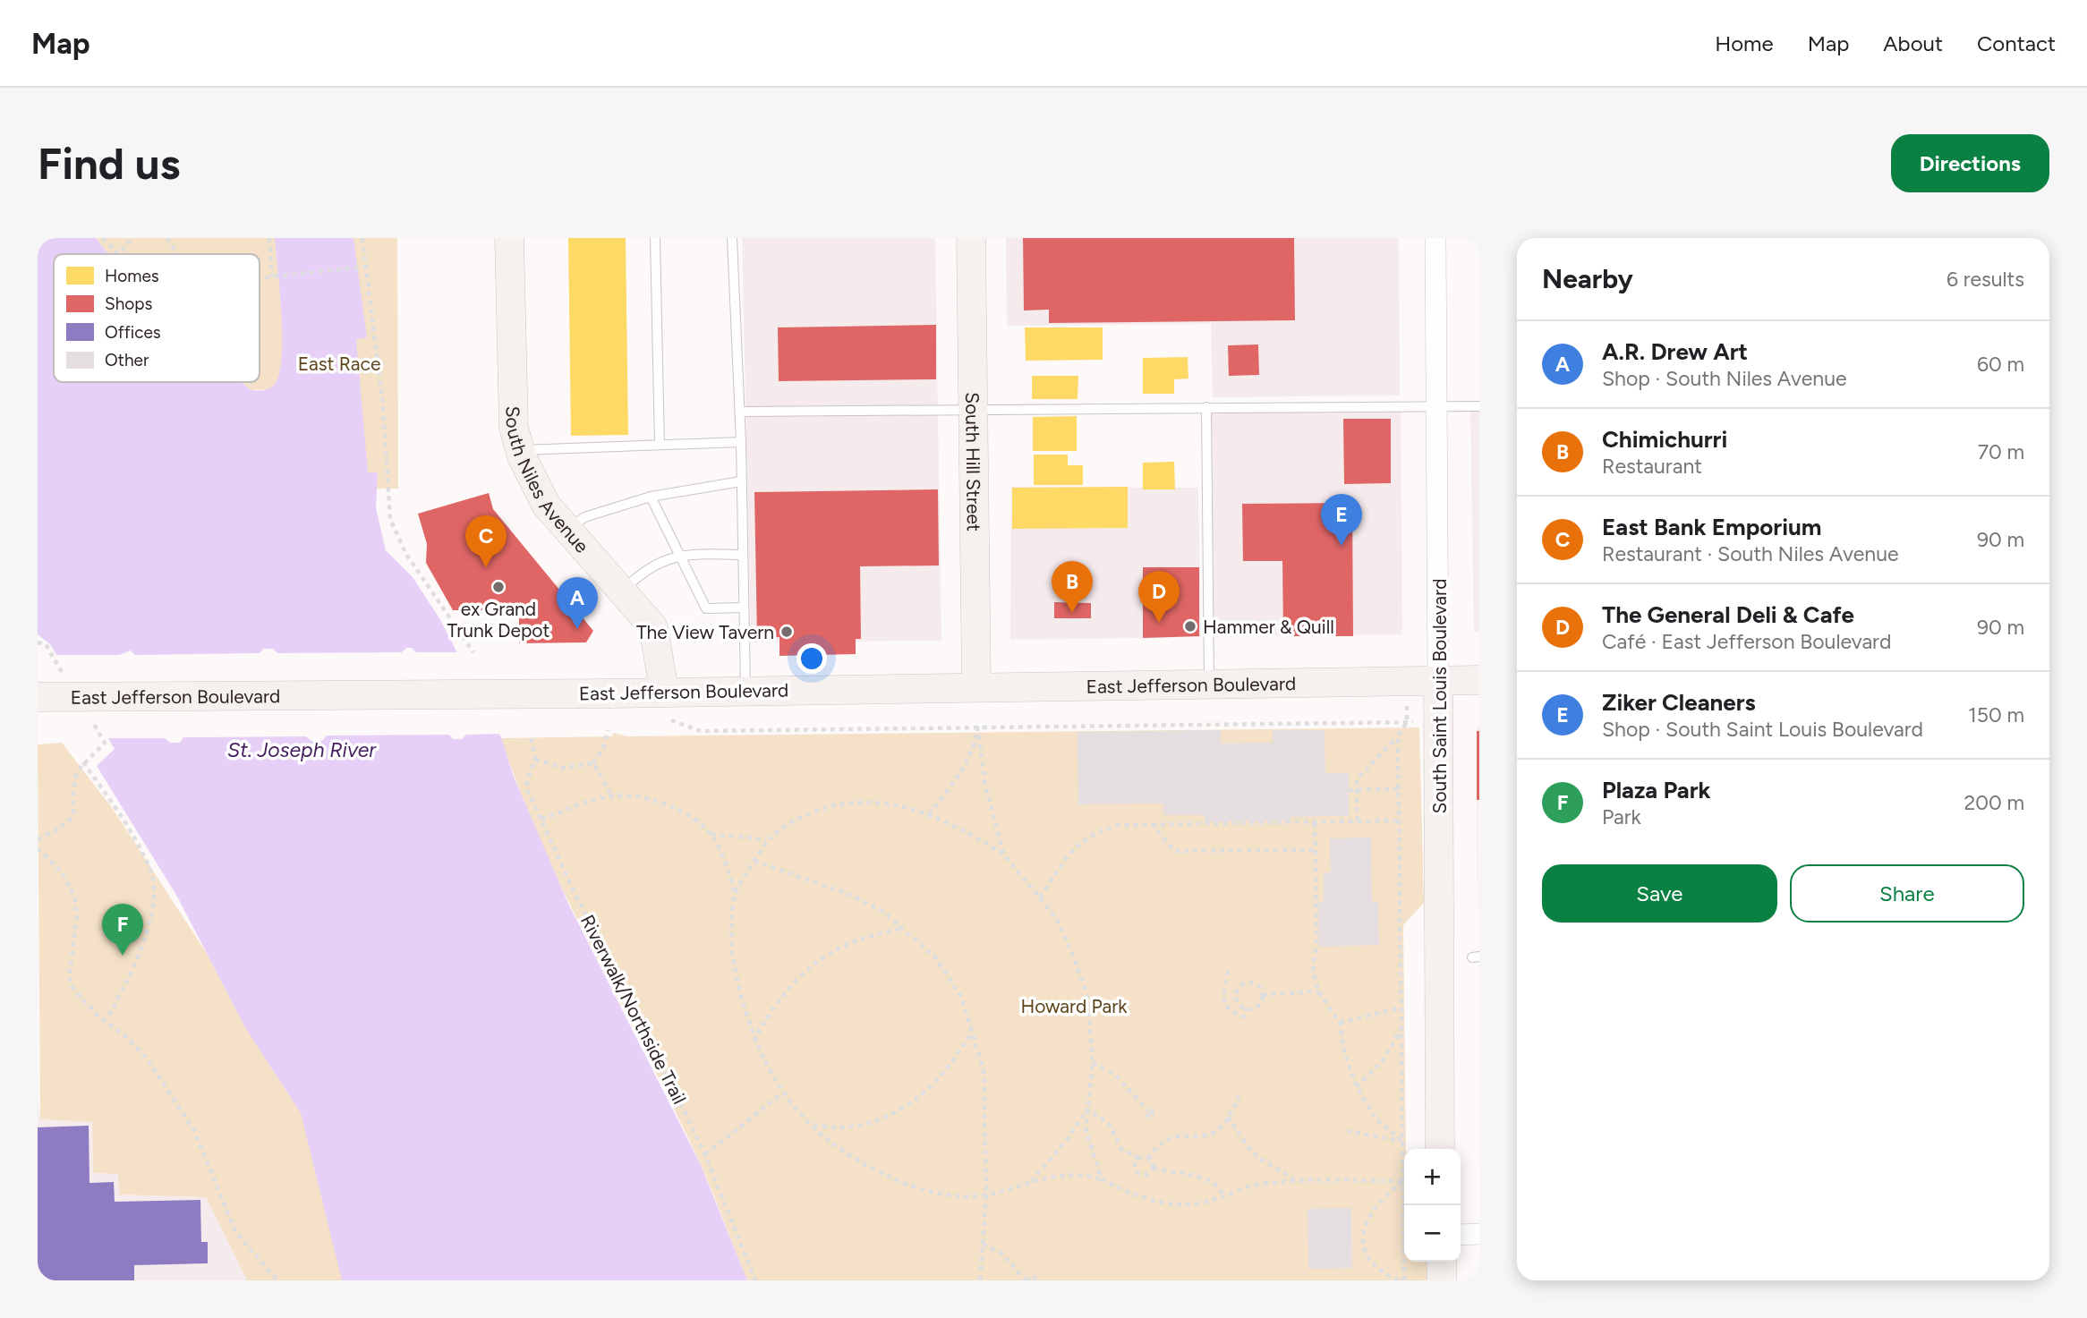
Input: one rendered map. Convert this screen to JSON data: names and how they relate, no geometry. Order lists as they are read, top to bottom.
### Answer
{
  "streets": {
    "street": [
      "South Hill Street",
      "South Niles Avenue",
      "East Jefferson Boulevard",
      "South Saint Louis Boulevard"
    ],
    "path": ["Riverwalk/Northside Trail"]
  },
  "crossings": [
    ["South Hill Street", "East Jefferson Boulevard"],
    ["South Niles Avenue", "East Jefferson Boulevard"],
    ["East Jefferson Boulevard", "South Saint Louis Boulevard"]
  ],
  "water": ["St. Joseph River"],
  "parks": ["East Race", "Howard Park"],
  "places": ["ex Grand Trunk Depot", "Hammer & Quill", "The View Tavern"],
  "legend": [
    "Homes",
    "Shops",
    "Offices",
    "Other"
  ],
  "page": {
    "header": "Map",
    "nav": [
      "Home",
      "Map",
      "About",
      "Contact"
    ],
    "buttons": [
      "Directions",
      ["Save", "Share"]
    ],
    "title": "Find us",
    "heading": ["Nearby", "6 results"],
    "list": [
      {
        "mark": "A",
        "name": "A.R. Drew Art",
        "note": "Shop · South Niles Avenue",
        "value": "60 m"
      },
      {
        "mark": "B",
        "name": "Chimichurri",
        "note": "Restaurant",
        "value": "70 m"
      },
      {
        "mark": "C",
        "name": "East Bank Emporium",
        "note": "Restaurant · South Niles Avenue",
        "value": "90 m"
      },
      {
        "mark": "D",
        "name": "The General Deli & Cafe",
        "note": "Café · East Jefferson Boulevard",
        "value": "90 m"
      },
      {
        "mark": "E",
        "name": "Ziker Cleaners",
        "note": "Shop · South Saint Louis Boulevard",
        "value": "150 m"
      },
      {
        "mark": "F",
        "name": "Plaza Park",
        "note": "Park",
        "value": "200 m"
      }
    ],
    "pins": [
      "E",
      "C",
      "B",
      "D",
      "A",
      "F"
    ],
    "map_buttons": ["+", "−"]
  }
}
